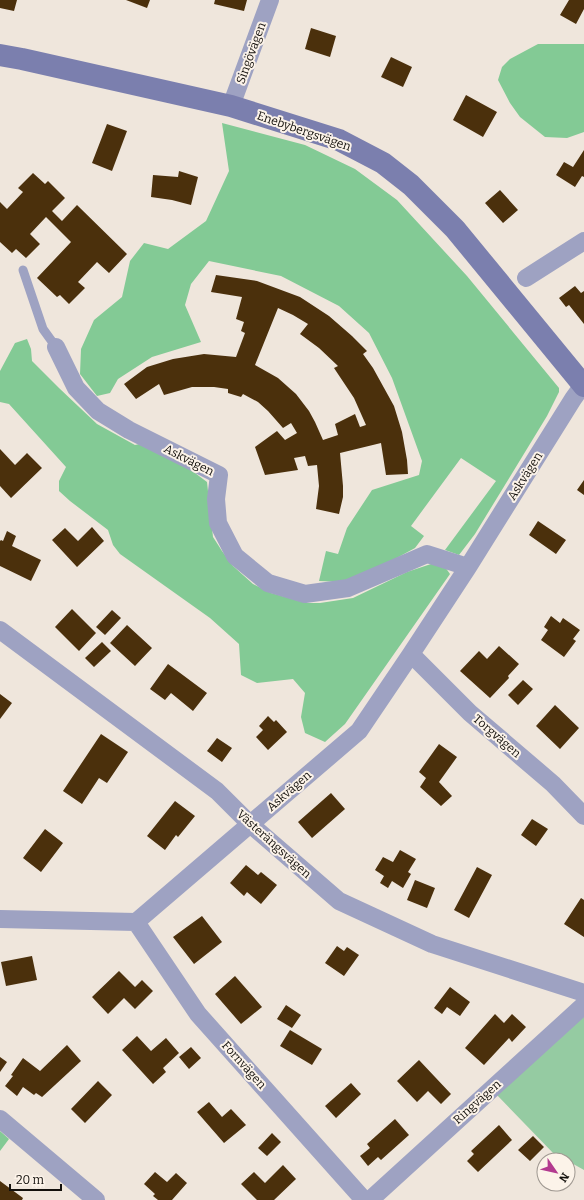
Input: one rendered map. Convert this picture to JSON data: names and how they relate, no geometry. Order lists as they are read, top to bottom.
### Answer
{
  "streets": {
    "main road": ["Enebybergsvägen"],
    "street": [
      "Singövägen",
      "Askvägen",
      "Torgvägen",
      "Västerängsvägen",
      "Fornvägen",
      "Ringvägen"
    ]
  },
  "crossings": [
    ["Singövägen", "Enebybergsvägen"],
    ["Enebybergsvägen", "Askvägen"],
    ["Askvägen", "Torgvägen"],
    ["Askvägen", "Västerängsvägen"],
    ["Askvägen", "Fornvägen"]
  ],
  "scale_bar": "20 m",
  "north": "bottom right"
}
